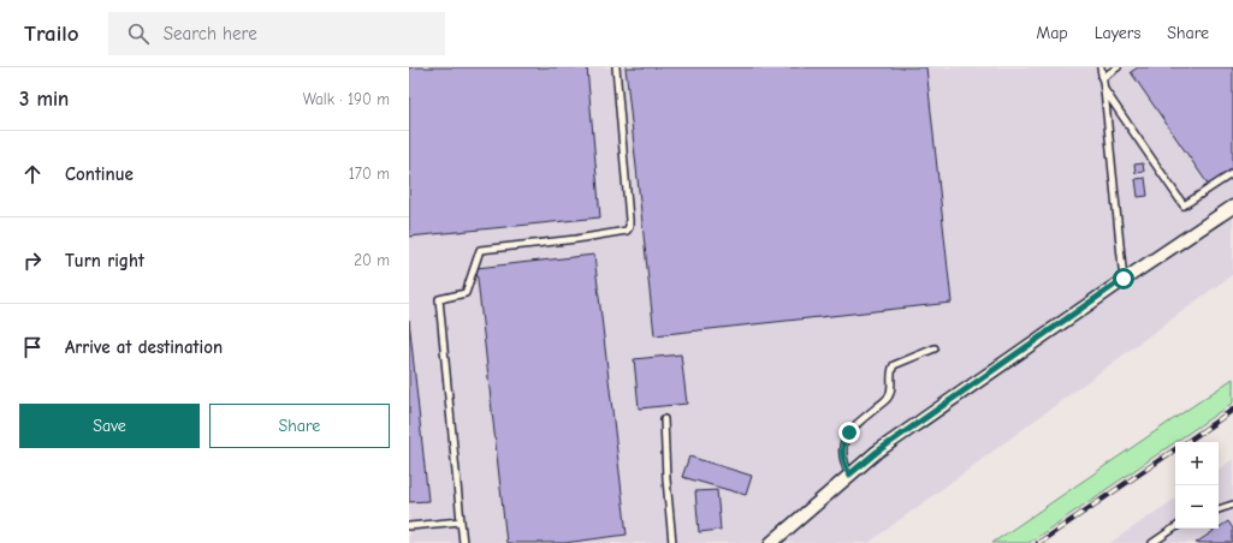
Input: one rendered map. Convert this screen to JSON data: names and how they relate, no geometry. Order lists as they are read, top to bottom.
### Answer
{
  "page": {
    "header": "Trailo",
    "search": "Search here",
    "nav": ["Map", "Layers", "Share"],
    "heading": ["3 min", "Walk · 190 m"],
    "list": [
      ["Continue", "170 m"],
      ["Turn right", "20 m"],
      "Arrive at destination"
    ],
    "buttons": ["Save", "Share"],
    "map_buttons": ["+", "−"]
  }
}
